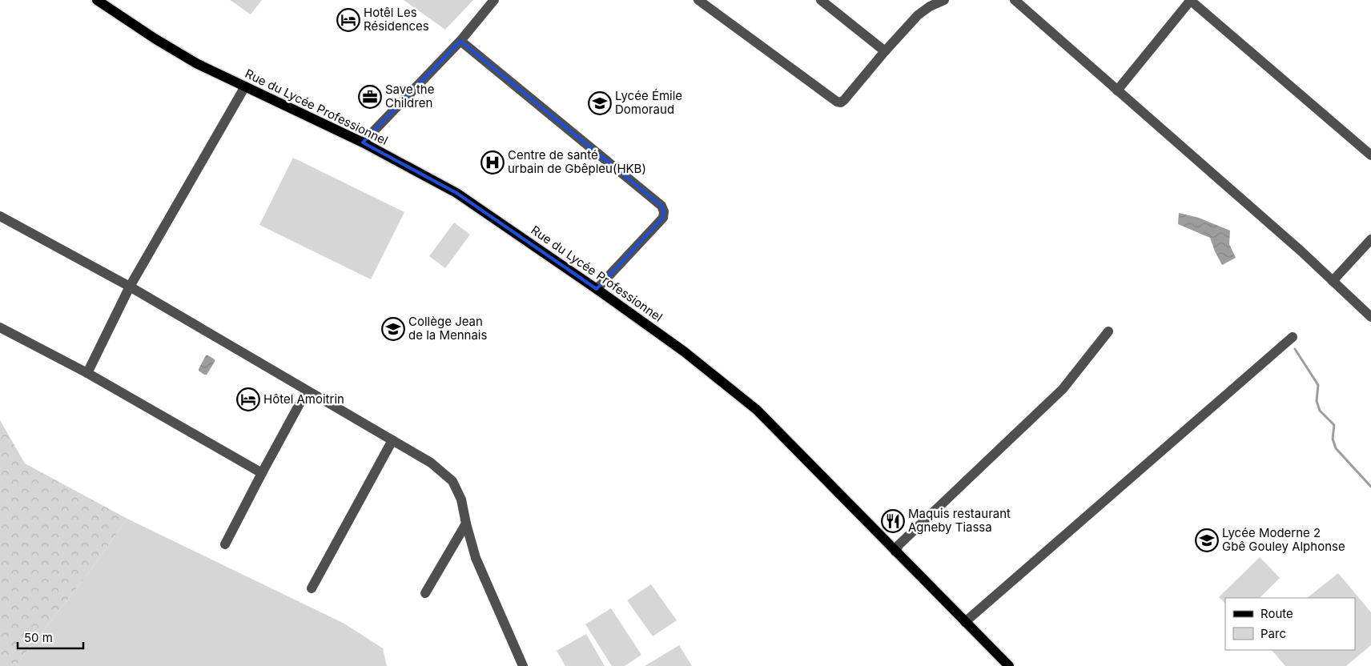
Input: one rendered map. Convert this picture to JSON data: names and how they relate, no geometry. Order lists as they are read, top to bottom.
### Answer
{
  "streets": {
    "main road": ["Rue du Lycée Professionnel"]
  },
  "places": {
    "hotel": ["Hotêl Les Résidences", "Hôtel Amoitrin"],
    "office": ["Save the Children"],
    "school or university": ["Lycée Émile Domoraud", "Collège Jean de la Mennais", "Lycée Moderne 2 Gbê Gouley Alphonse"],
    "hospital": ["Centre de santé urbain de Gbêpleu(HKB)"],
    "restaurant": ["Maquis restaurant Agneby Tiassa"]
  },
  "legend": ["Route", "Parc"],
  "scale_bar": "50 m"
}
